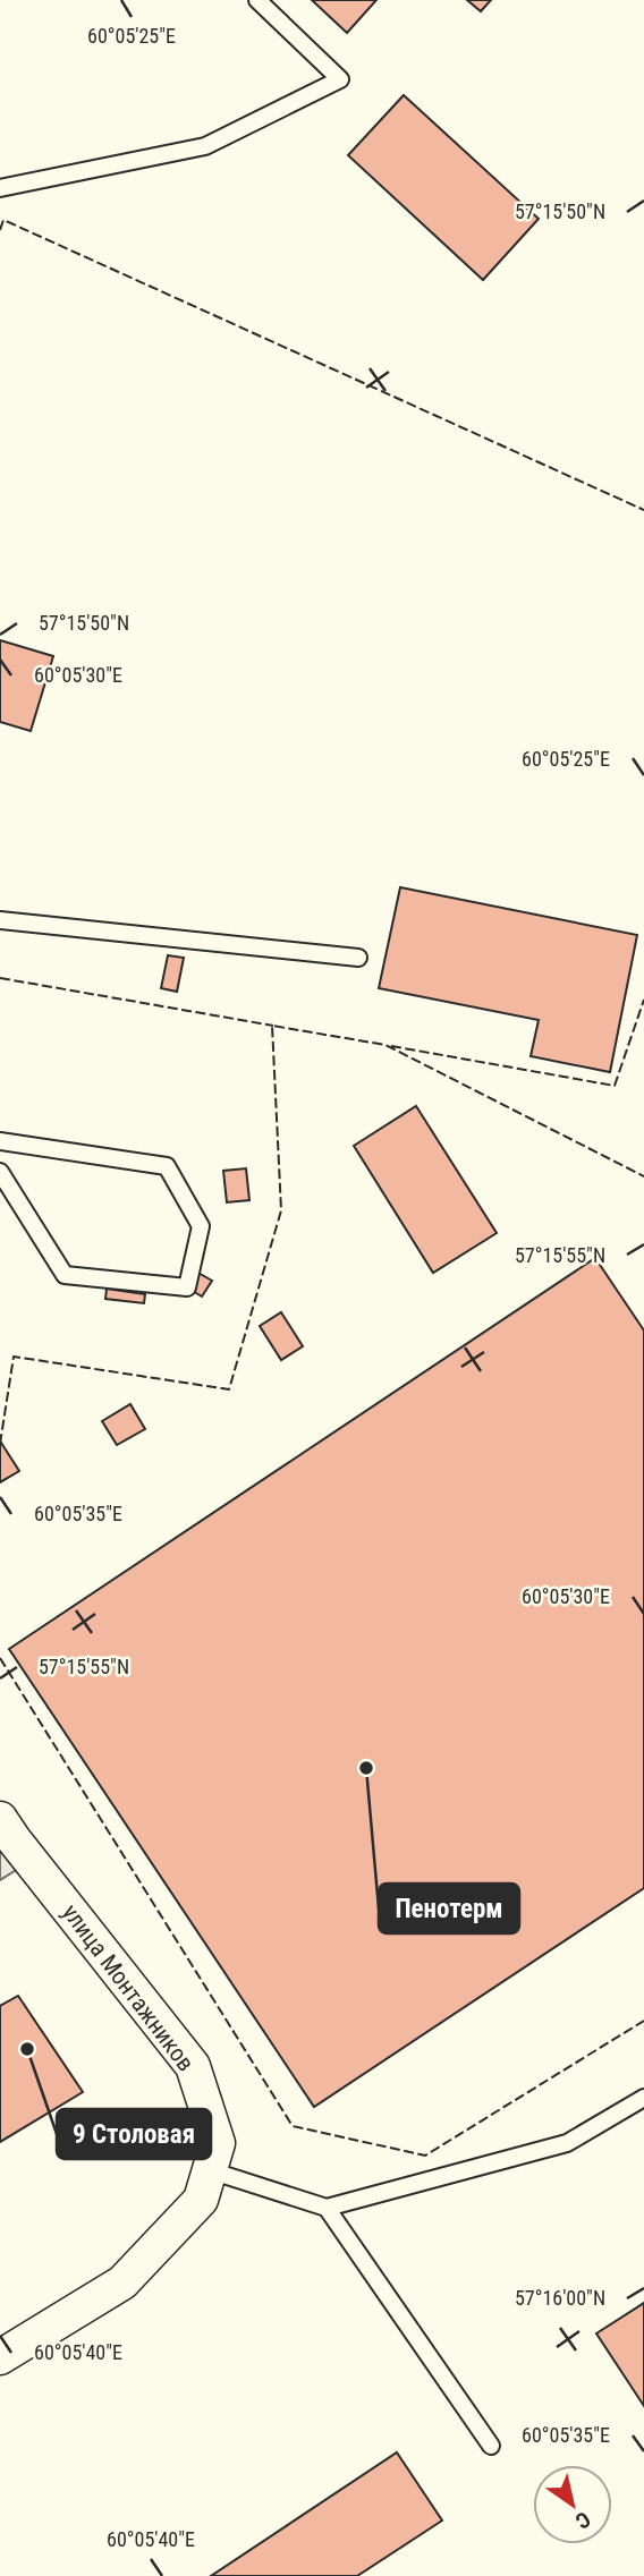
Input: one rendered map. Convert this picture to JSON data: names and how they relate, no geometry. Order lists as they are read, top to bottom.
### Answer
{
  "streets": {
    "street": ["улица Монтажников"]
  },
  "places": ["Пенотерм", "9 Столовая"],
  "north": "bottom right",
  "coordinates": [
    "60°05'25\"E",
    "57°15'50\"N",
    "60°05'30\"E",
    "57°15'55\"N",
    "60°05'35\"E",
    "57°16'00\"N",
    "60°05'40\"E"
  ]
}
